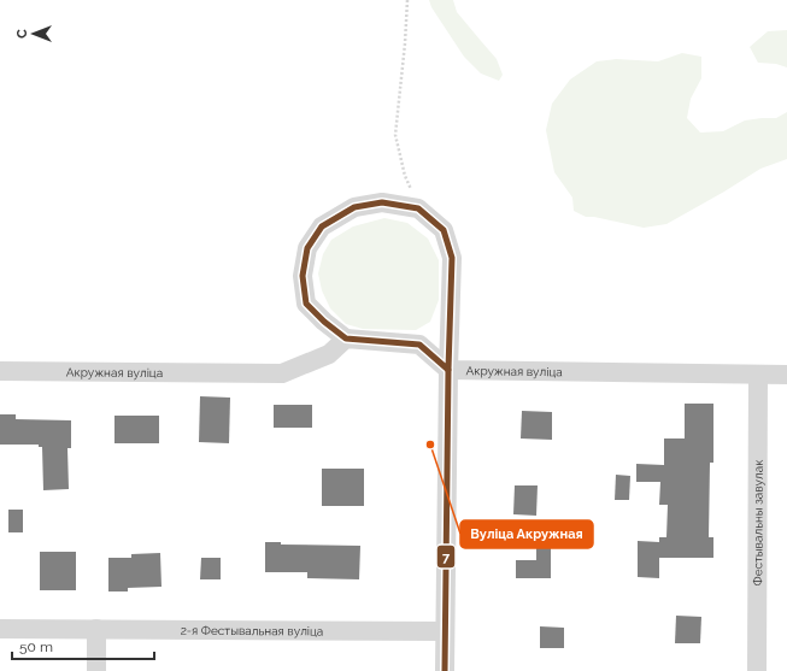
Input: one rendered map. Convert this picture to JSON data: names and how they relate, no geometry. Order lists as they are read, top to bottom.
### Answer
{
  "streets": {
    "street": ["Акружная вуліца", "Фестывальны завулак", "2-я Фестывальная вуліца"]
  },
  "crossings": [
    ["Акружная вуліца", "Фестывальны завулак"]
  ],
  "places": ["Вуліца Акружная"],
  "lines": ["transit line 7"],
  "scale_bar": "50 m",
  "north": "left"
}
